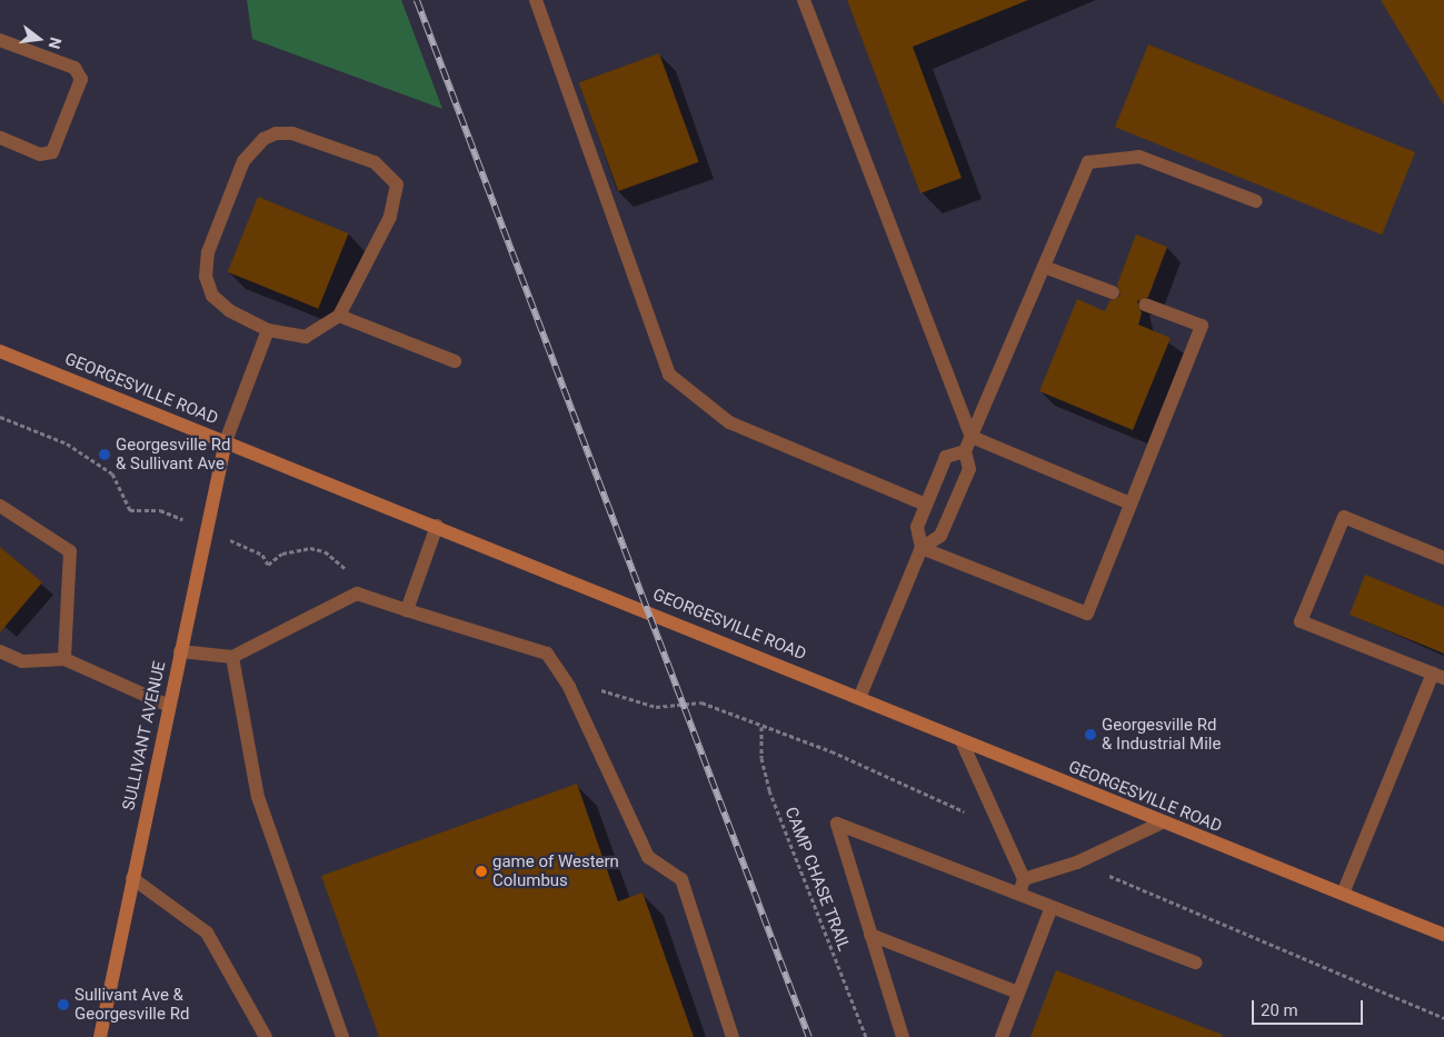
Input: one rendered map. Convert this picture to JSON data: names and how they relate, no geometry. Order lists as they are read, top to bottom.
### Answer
{
  "streets": {
    "main road": ["GEORGESVILLE ROAD", "SULLIVANT AVENUE"],
    "path": ["CAMP CHASE TRAIL"]
  },
  "crossings": [
    ["GEORGESVILLE ROAD", "SULLIVANT AVENUE"]
  ],
  "places": [
    "Georgesville Rd & Sullivant Ave",
    "Georgesville Rd & Industrial Mile",
    "game of Western Columbus",
    "Sullivant Ave & Georgesville Rd"
  ],
  "scale_bar": "20 m",
  "north": "right"
}
